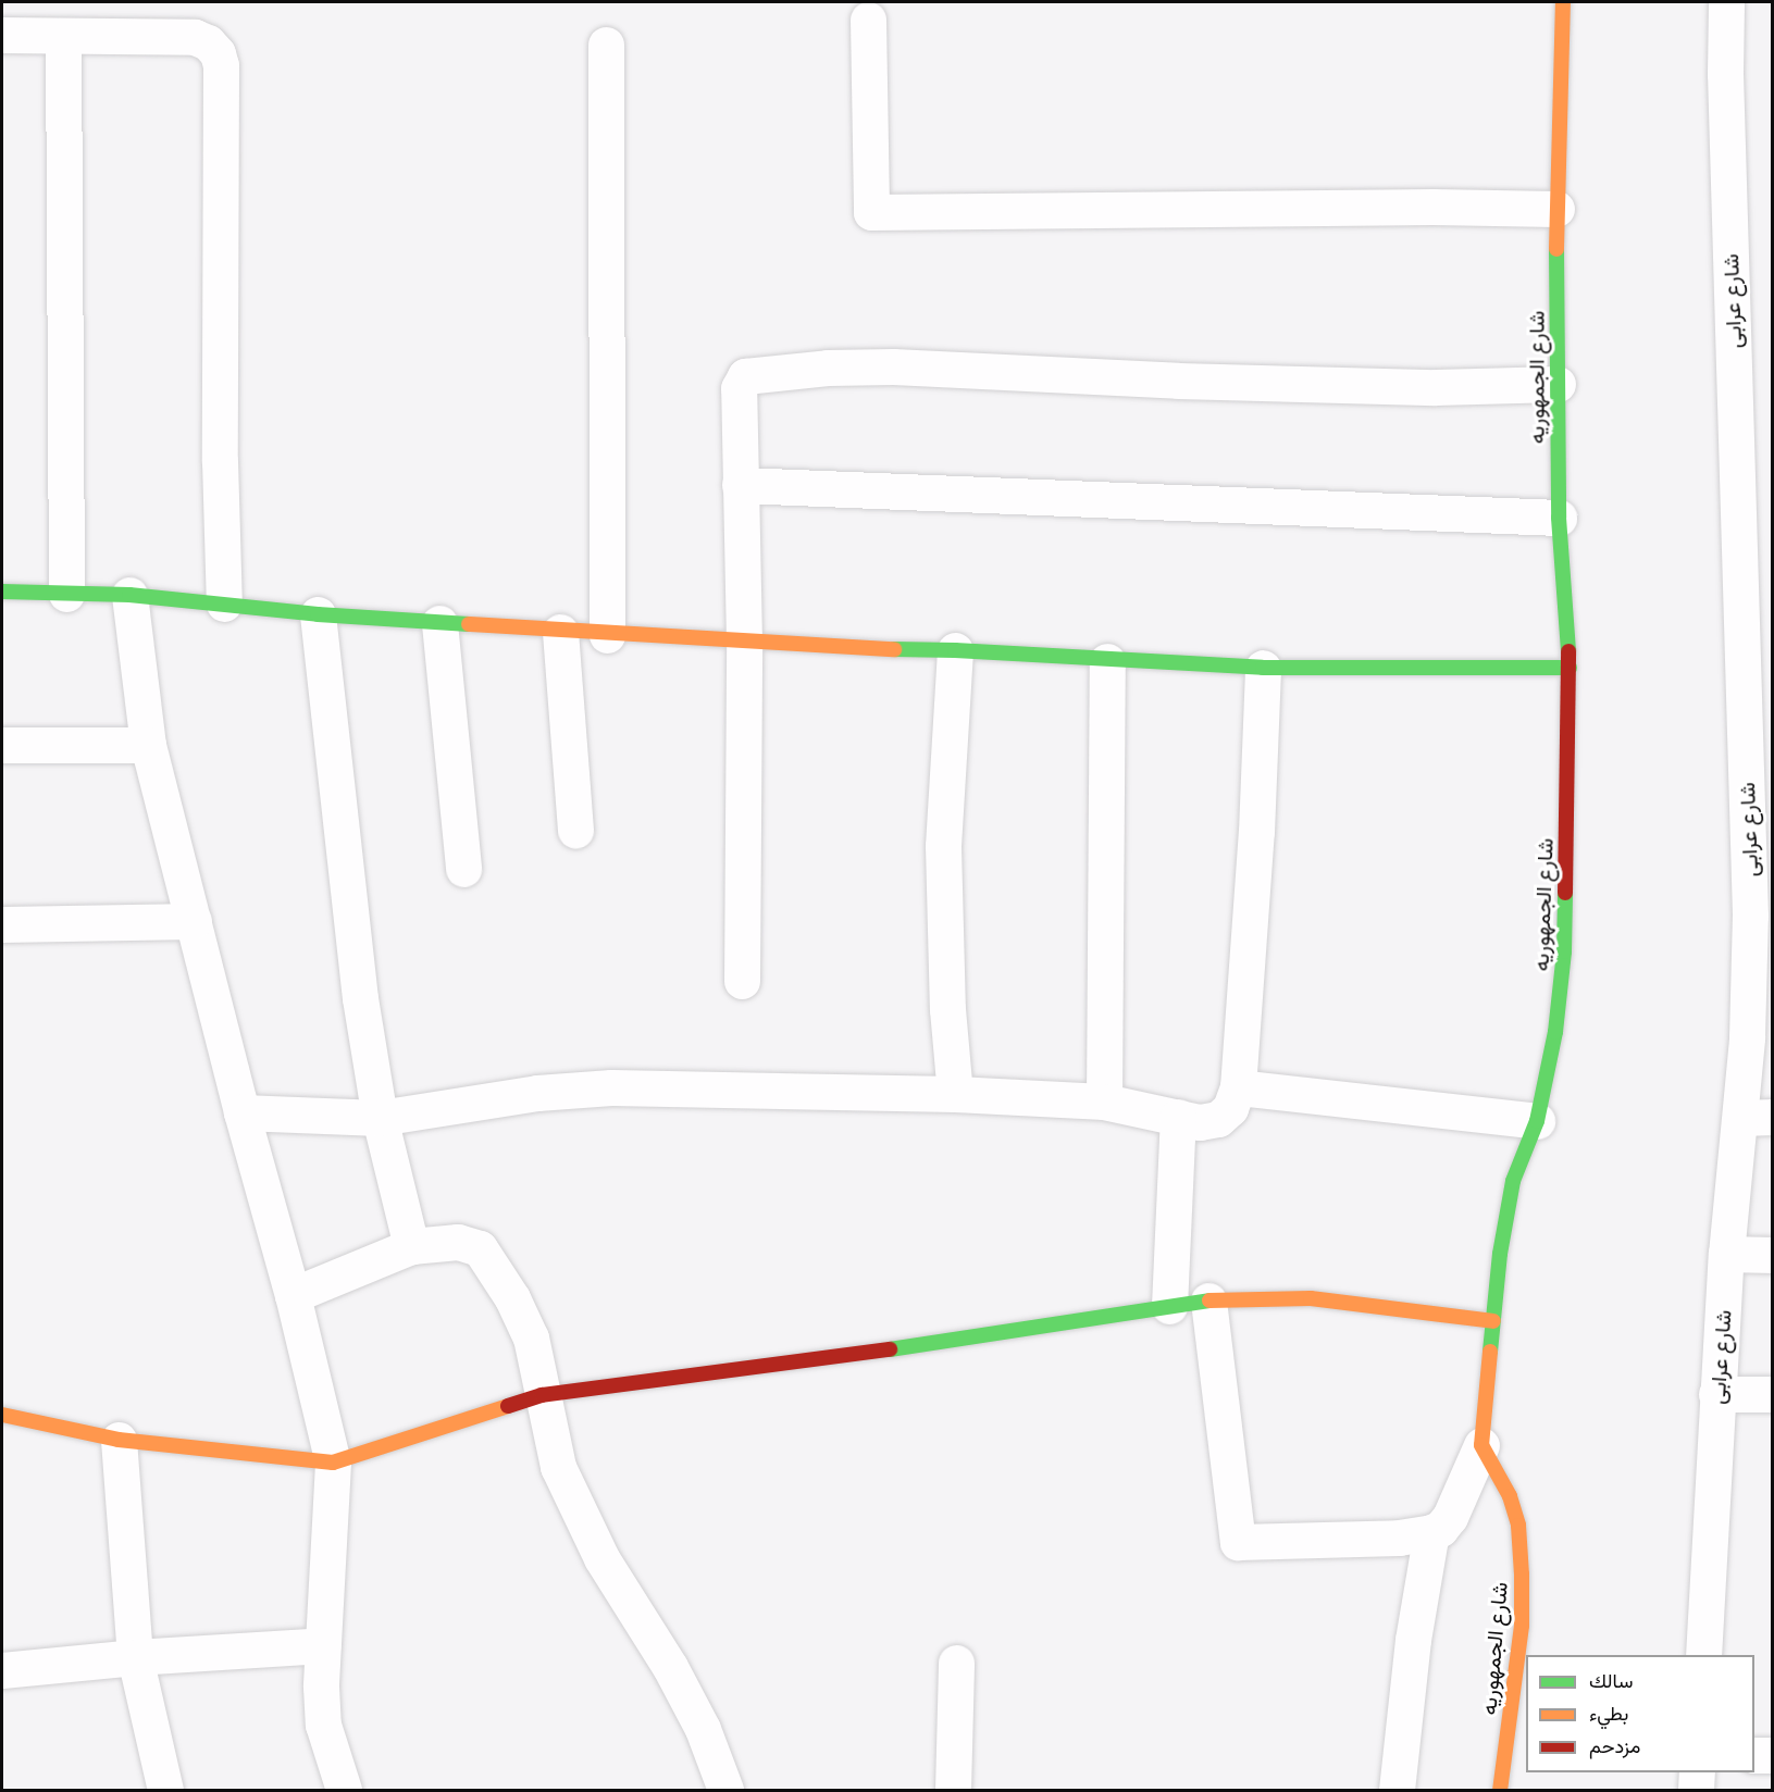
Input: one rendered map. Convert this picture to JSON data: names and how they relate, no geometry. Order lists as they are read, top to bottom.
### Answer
{
  "streets": {
    "street": ["شارع عرابى", "شارع الجمهوريه"]
  },
  "legend": ["سالك", "بطيء", "مزدحم"]
}
